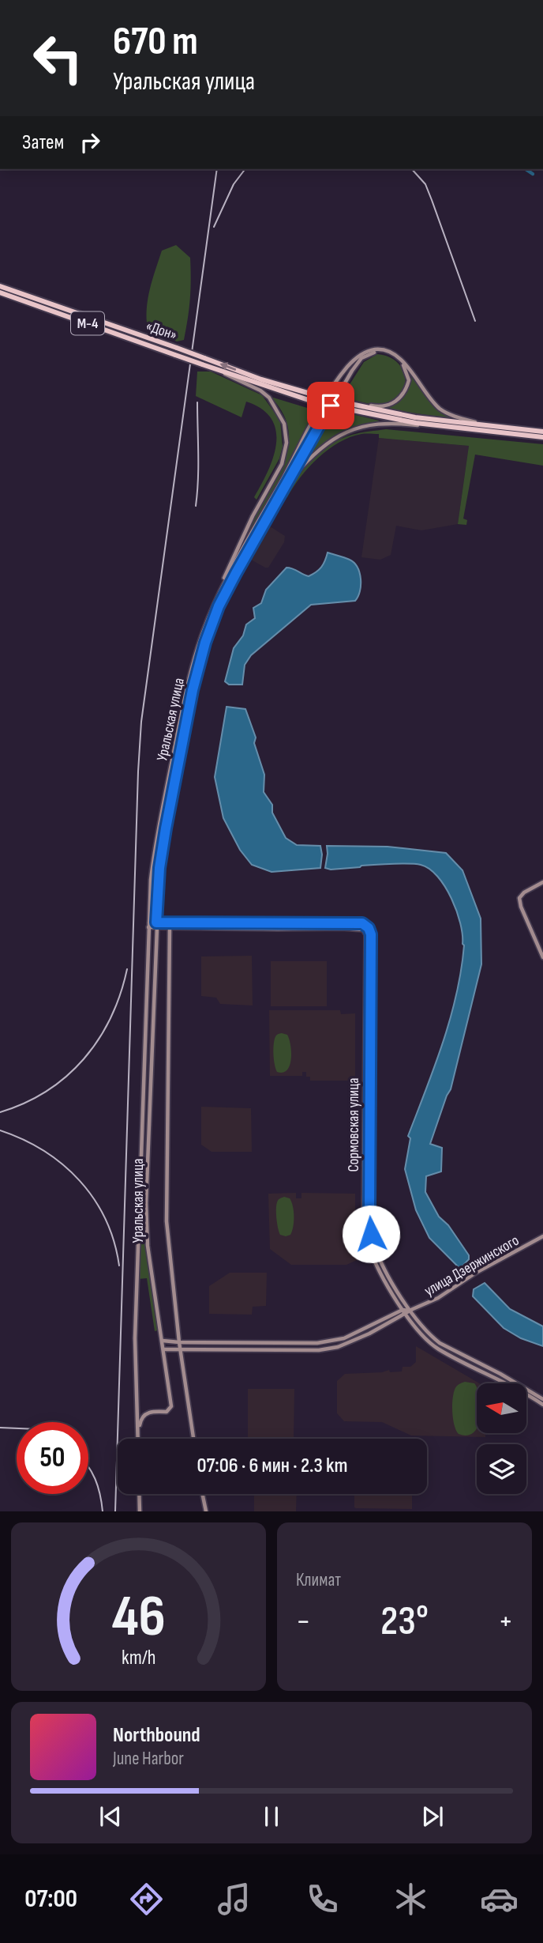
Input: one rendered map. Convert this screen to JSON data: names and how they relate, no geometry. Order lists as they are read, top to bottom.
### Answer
{
  "streets": {
    "highway": ["М-4", "«Дон»"],
    "main road": ["Уральская улица", "Сормовская улица", "улица Дзержинского"]
  },
  "crossings": [
    ["М-4", "«Дон»"],
    ["М-4", "Уральская улица"],
    ["«Дон»", "Уральская улица"],
    ["Уральская улица", "Сормовская улица"],
    ["Сормовская улица", "улица Дзержинского"]
  ],
  "north": "left",
  "page": {
    "turn": ["670 m", "Уральская улица"],
    "then": "Затем",
    "limit": "50",
    "trip": "07:06 · 6 мин · 2.3 km",
    "tile": "Климат",
    "heat": ["−", "23°", "+"],
    "song": ["Northbound", "June Harbor"],
    "tabs": "07:00",
    "gauge": ["46", "km/h"]
  }
}
